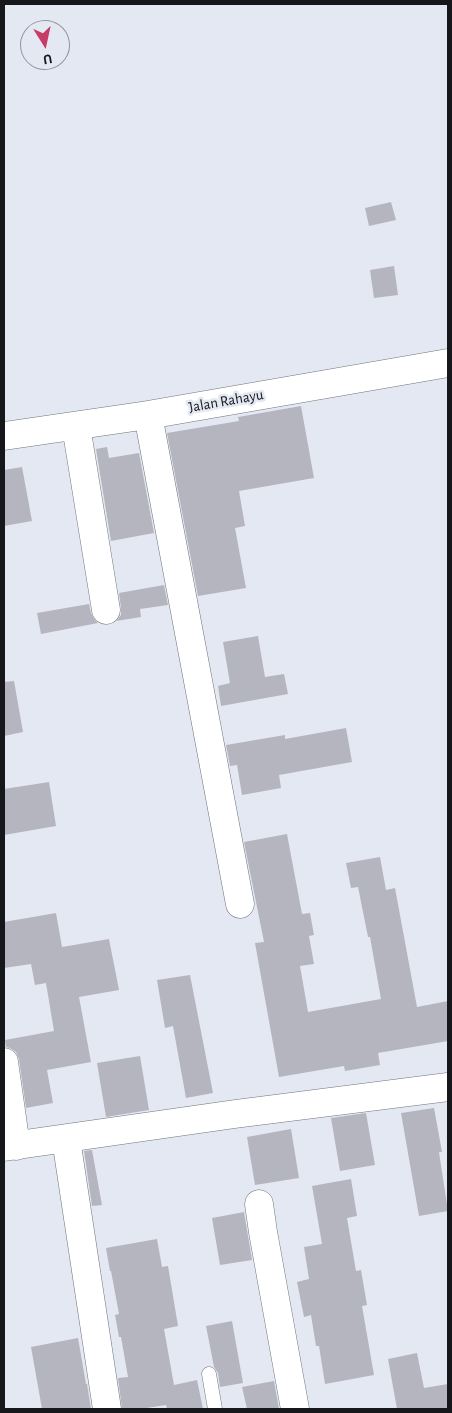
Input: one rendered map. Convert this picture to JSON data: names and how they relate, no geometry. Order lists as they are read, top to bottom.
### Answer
{
  "streets": {
    "street": ["Jalan Rahayu"]
  },
  "north": "bottom"
}
